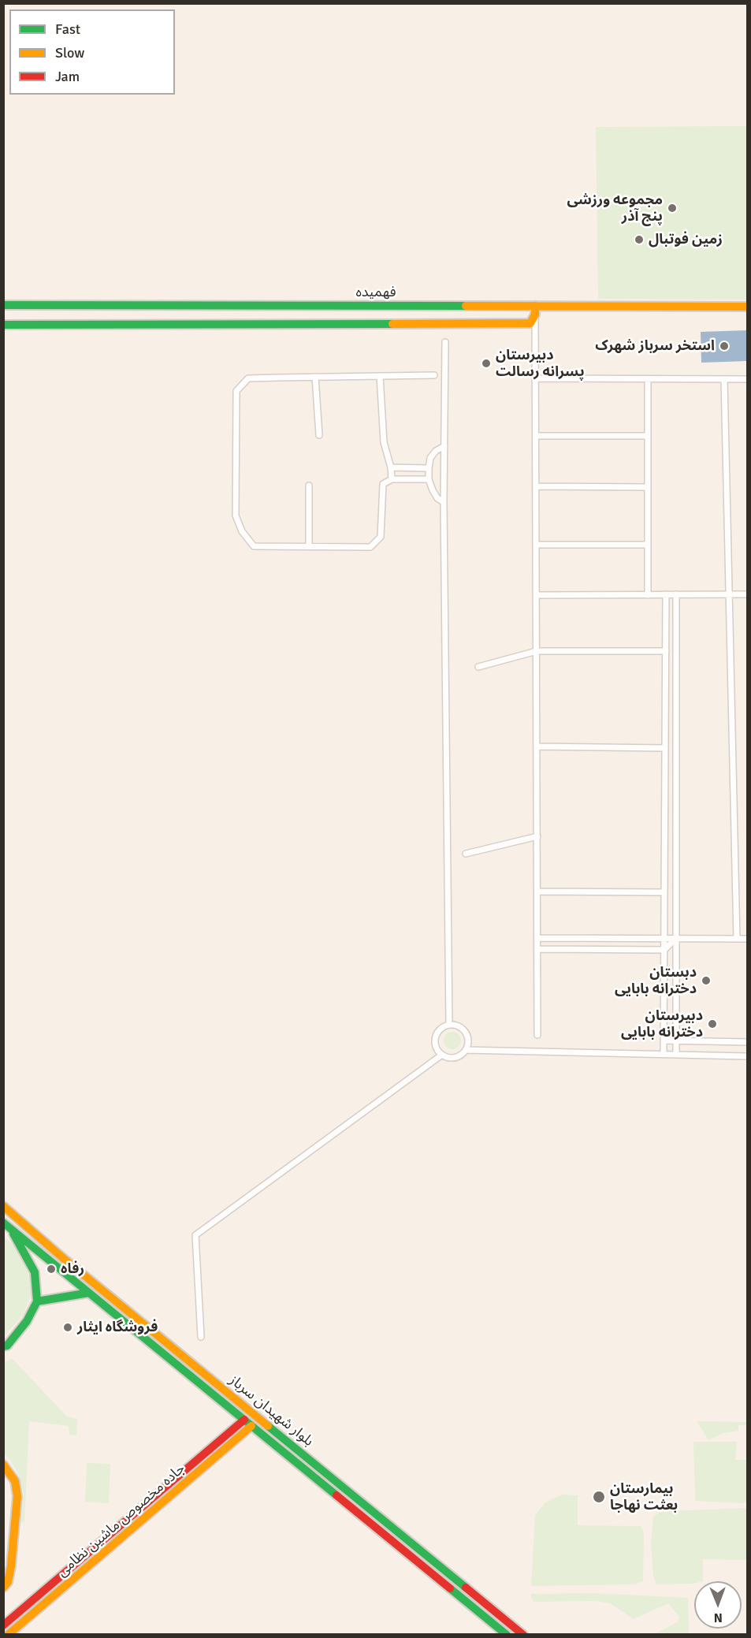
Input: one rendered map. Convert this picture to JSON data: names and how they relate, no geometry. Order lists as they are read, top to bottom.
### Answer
{
  "streets": {
    "main road": ["فهمیده", "بلوار شهیدان سرباز", "جاده مخصوص ماشین نظامی"]
  },
  "crossings": [
    ["بلوار شهیدان سرباز", "جاده مخصوص ماشین نظامی"]
  ],
  "places": [
    "مجموعه ورزشی پنج آذر",
    "زمین فوتبال",
    "استخر سرباز شهرک",
    "دبیرستان پسرانه رسالت",
    "دبستان دخترانه بابایی",
    "دبیرستان دخترانه بابایی",
    "رفاه",
    "فروشگاه ایثار",
    "بیمارستان بعثت نهاجا"
  ],
  "legend": ["Fast", "Slow", "Jam"],
  "north": "bottom"
}
